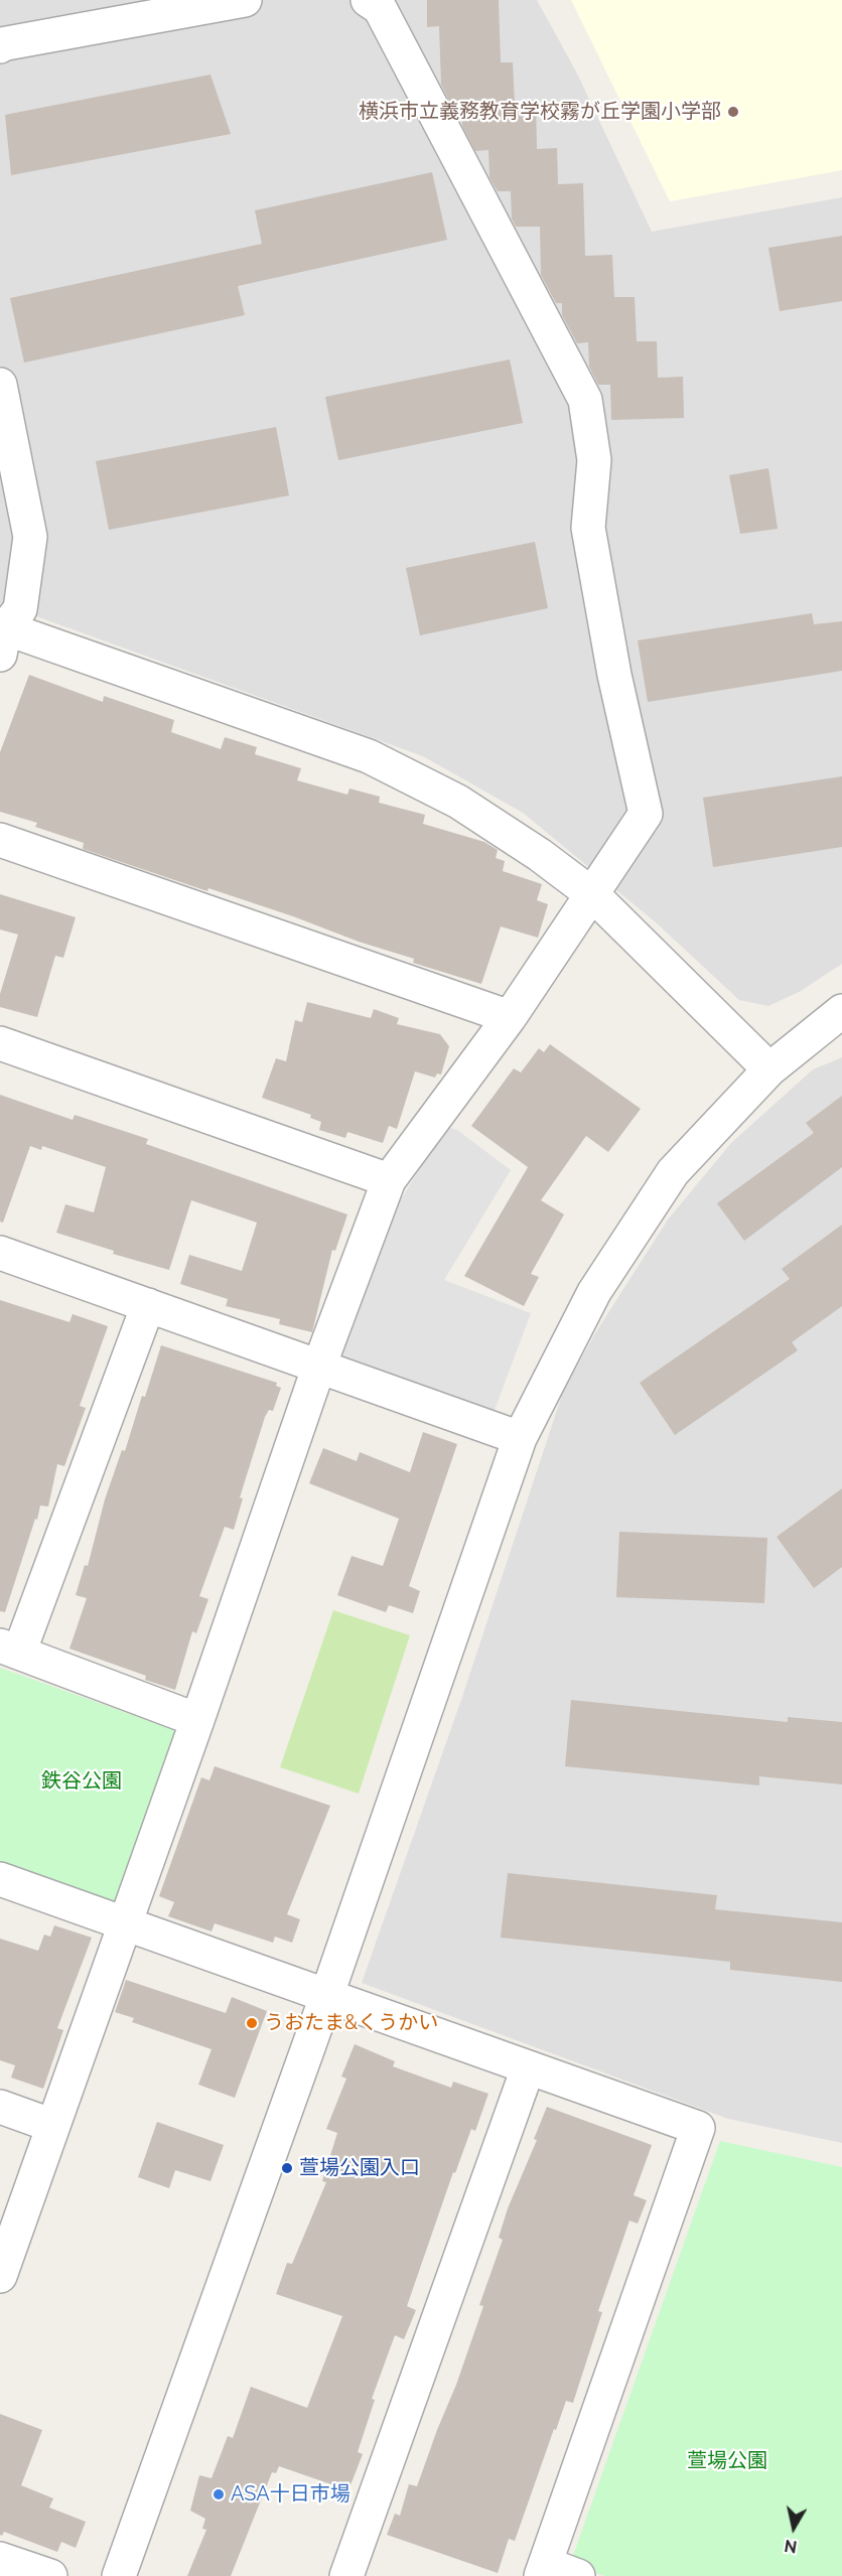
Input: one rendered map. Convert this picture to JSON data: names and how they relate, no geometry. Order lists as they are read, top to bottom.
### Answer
{
  "parks": ["鉄谷公園", "萱場公園"],
  "places": [
    "横浜市立義務教育学校霧が丘学園小学部",
    "うおたま&くうかい",
    "萱場公園入口",
    "ASA十日市場"
  ],
  "north": "bottom"
}
